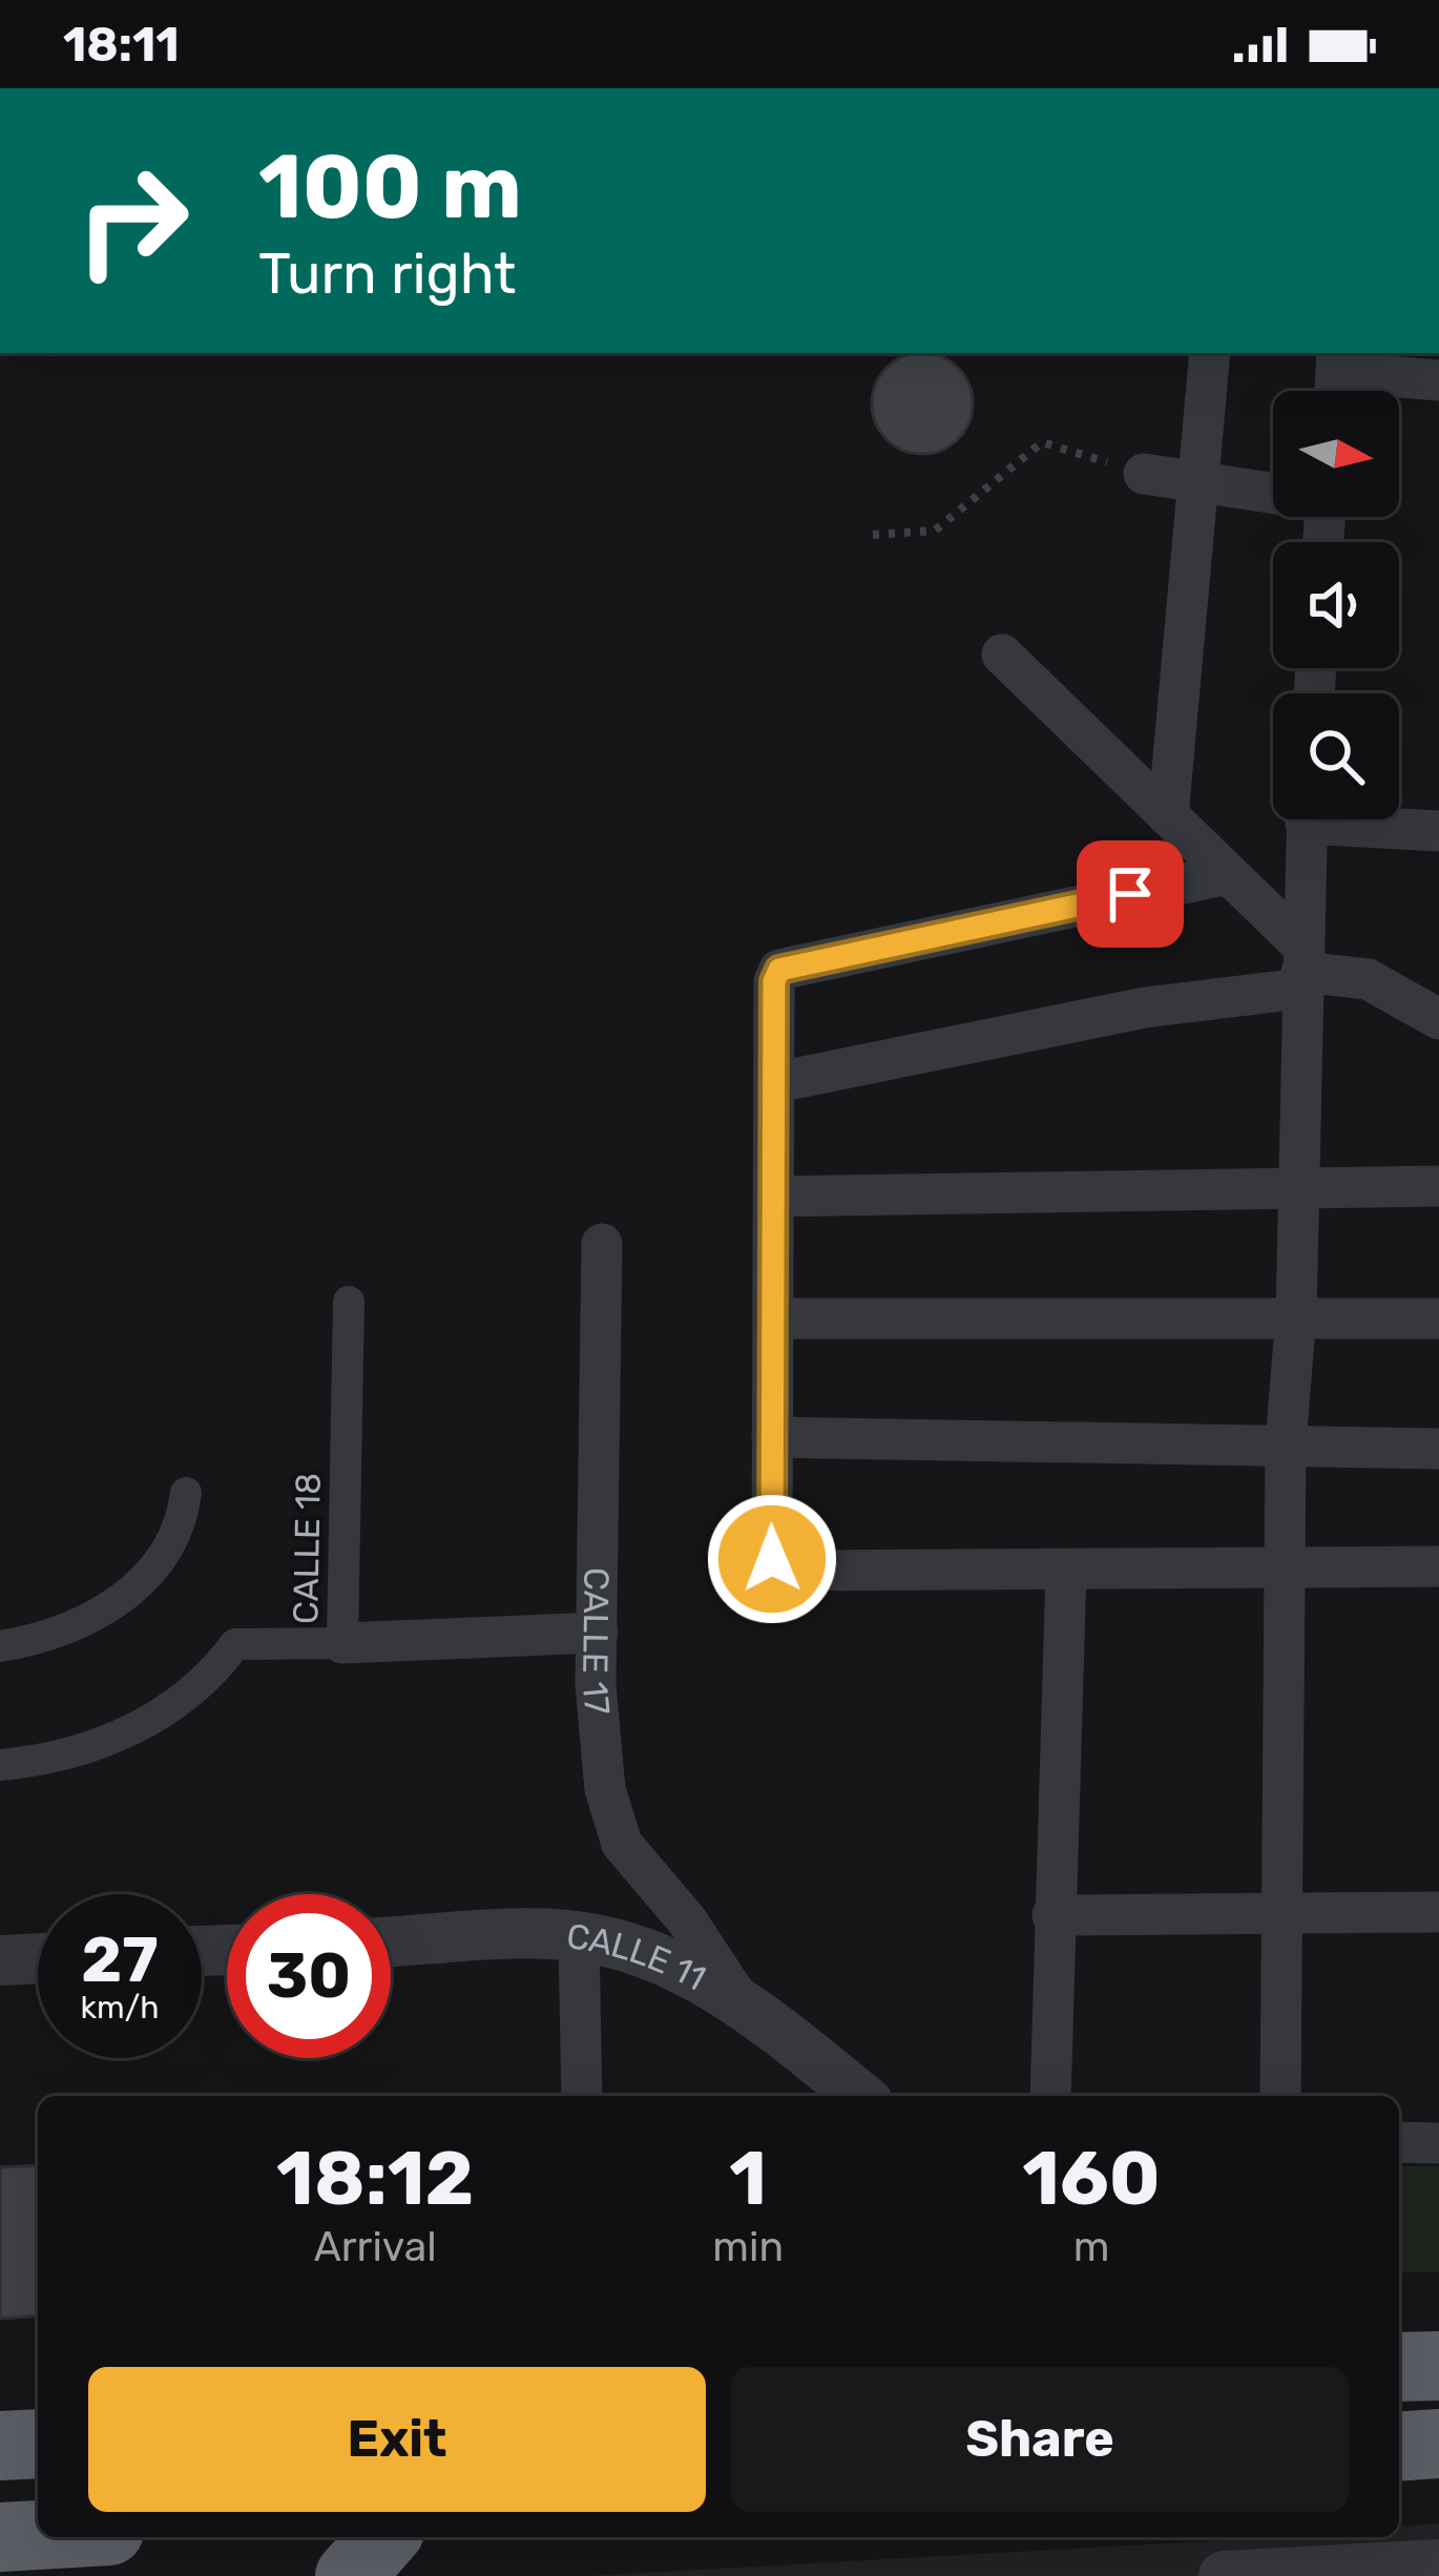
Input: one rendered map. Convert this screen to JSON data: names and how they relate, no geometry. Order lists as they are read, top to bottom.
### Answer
{
  "streets": {
    "street": ["CALLE 18", "CALLE 17", "CALLE 11"]
  },
  "crossings": [
    ["CALLE 17", "CALLE 11"]
  ],
  "north": "right",
  "page": {
    "status": "18:11",
    "turn": ["100 m", "Turn right"],
    "speed": "27 km/h",
    "limit": "30",
    "eta": [
      "18:12",
      "Arrival",
      "1",
      "min",
      "160",
      "m"
    ],
    "buttons": ["Exit", "Share"]
  }
}
